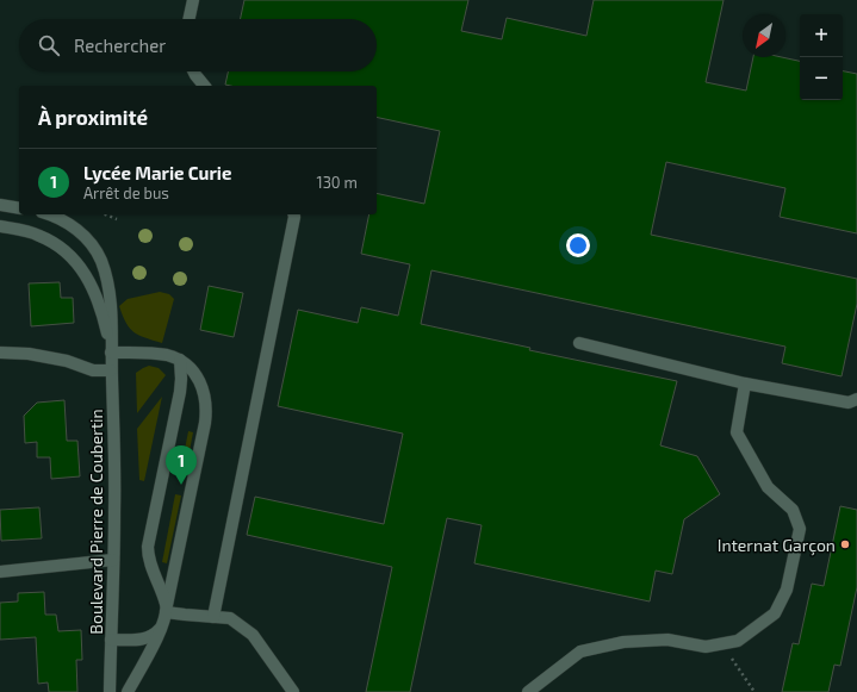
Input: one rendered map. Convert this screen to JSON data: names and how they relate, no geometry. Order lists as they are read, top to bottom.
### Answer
{
  "streets": {
    "street": ["Boulevard Pierre de Coubertin"]
  },
  "places": ["Internat Garçon"],
  "north": "bottom left",
  "page": {
    "map_buttons": ["+", "−"],
    "search": "Rechercher",
    "heading": "À proximité",
    "list": [
      {
        "mark": "1",
        "name": "Lycée Marie Curie",
        "note": "Arrêt de bus",
        "value": "130 m"
      }
    ],
    "pins": "1"
  }
}
